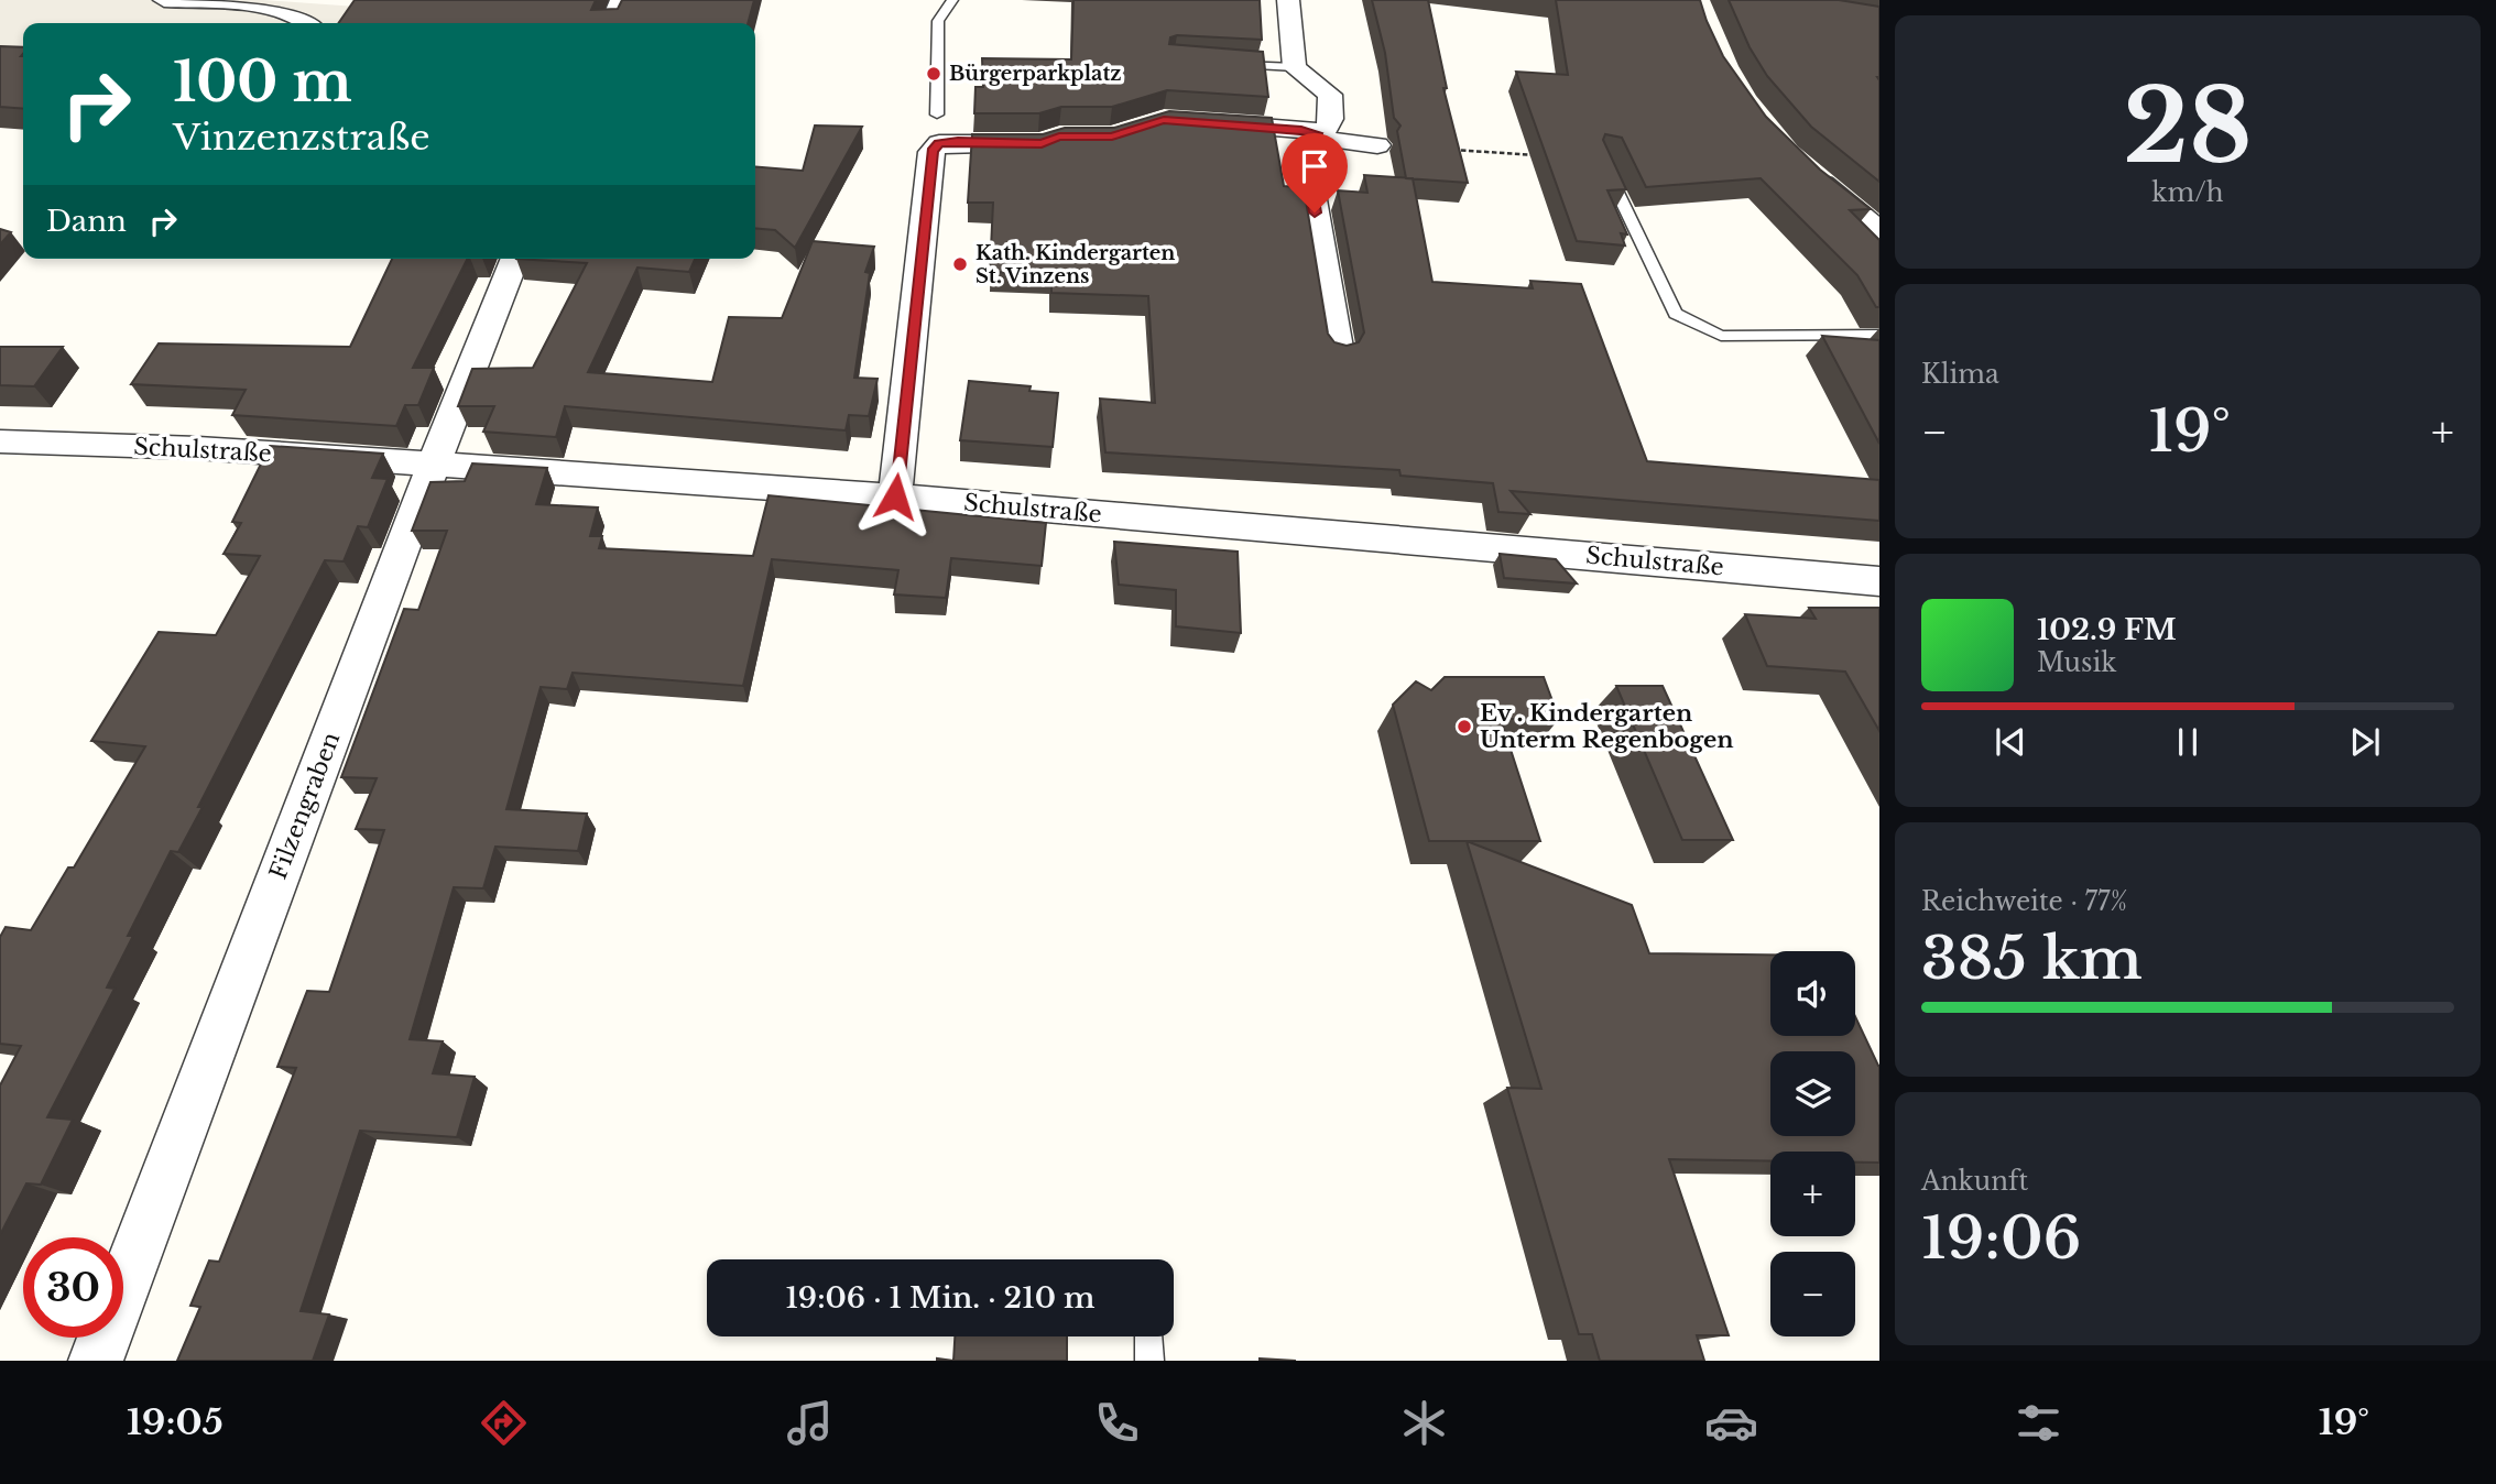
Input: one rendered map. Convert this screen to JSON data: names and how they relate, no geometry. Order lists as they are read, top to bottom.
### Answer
{
  "streets": {
    "street": ["Schulstraße", "Filzengraben"]
  },
  "crossings": [
    ["Schulstraße", "Filzengraben"]
  ],
  "places": ["Bürgerparkplatz", "Kath. Kindergarten St. Vinzens", "Ev . Kindergarten Unterm Regenbogen"],
  "page": {
    "tile": [
      ["28", "km/h"],
      "Klima",
      ["Reichweite · 77%", "385 km"],
      ["Ankunft", "19:06"]
    ],
    "turn": ["100 m", "Vinzenzstraße"],
    "then": "Dann",
    "heat": ["−", "19°", "+"],
    "song": ["102.9 FM", "Musik"],
    "map_buttons": ["+", "−"],
    "limit": "30",
    "trip": "19:06 · 1 Min. · 210 m",
    "tabs": ["19:05", "19°"]
  }
}
